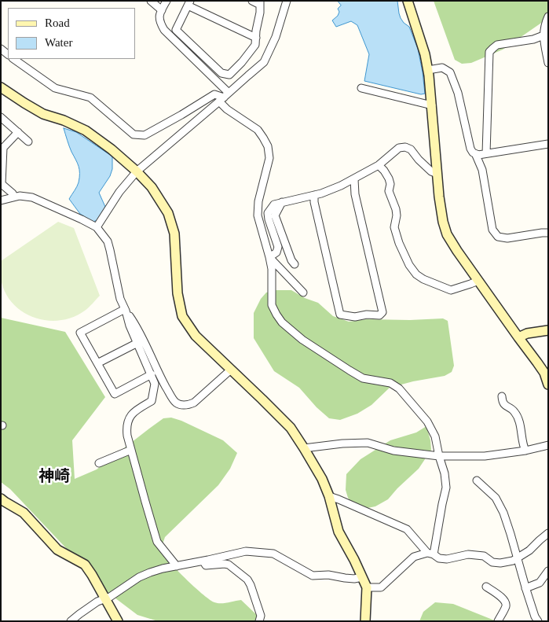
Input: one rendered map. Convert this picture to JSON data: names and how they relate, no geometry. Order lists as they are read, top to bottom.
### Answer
{
  "districts": ["神崎"],
  "legend": ["Road", "Water"]
}
